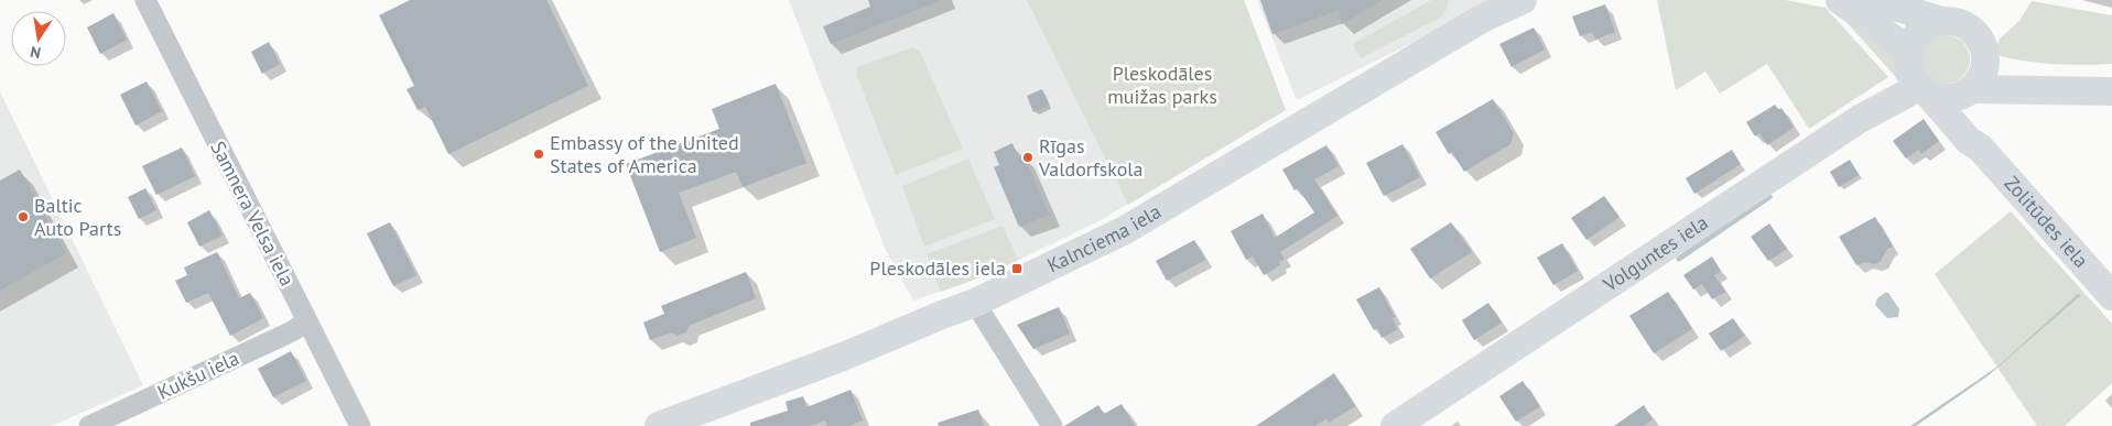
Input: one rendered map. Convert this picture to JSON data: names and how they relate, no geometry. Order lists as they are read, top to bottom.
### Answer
{
  "streets": {
    "street": [
      "Samnera Velsa iela",
      "Zolitūdes iela",
      "Kalnciema iela",
      "Volguntes iela",
      "Kukšu iela"
    ]
  },
  "crossings": [
    ["Samnera Velsa iela", "Kukšu iela"],
    ["Zolitūdes iela", "Volguntes iela"]
  ],
  "parks": ["Pleskodāles muižas parks"],
  "places": {
    "other": ["Embassy of the United States of America", "Rīgas Valdorfskola", "Baltic Auto Parts"],
    "transit": ["Pleskodāles iela"]
  },
  "north": "bottom"
}
